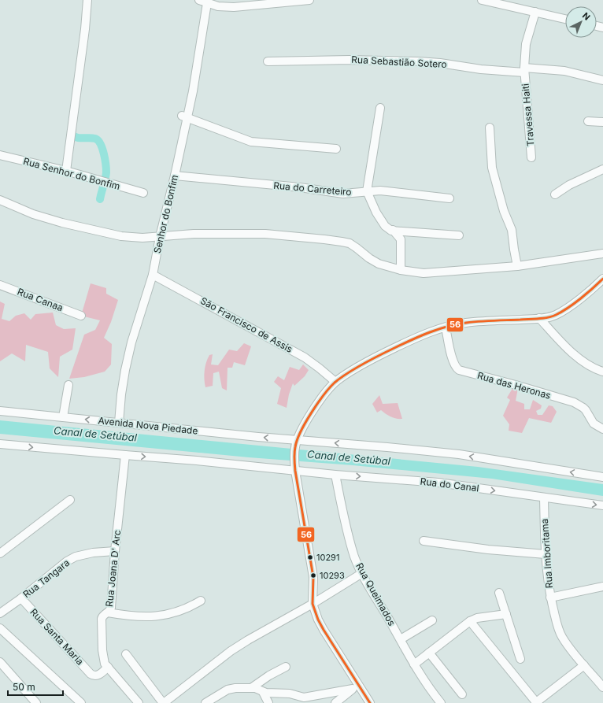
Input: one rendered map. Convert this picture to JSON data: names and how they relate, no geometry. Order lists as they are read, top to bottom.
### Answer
{
  "streets": {
    "street": [
      "Rua Sebastião Sotero",
      "Travessa Haiti",
      "Rua Senhor do Bonfim",
      "Rua do Carreteiro",
      "Senhor do Bonfim",
      "Rua Canaa",
      "São Francisco de Assis",
      "Rua das Heronas",
      "Avenida Nova Piedade",
      "Rua do Canal",
      "Rua Imboritama",
      "Rua Joana D' Arc",
      "Rua Tangara",
      "Rua Queimados",
      "Rua Santa Maria"
    ]
  },
  "crossings": [
    ["Rua Sebastião Sotero", "Travessa Haiti"],
    ["Rua do Carreteiro", "Senhor do Bonfim"],
    ["Senhor do Bonfim", "São Francisco de Assis"],
    ["Senhor do Bonfim", "Avenida Nova Piedade"],
    ["Rua do Canal", "Rua Imboritama"],
    ["Rua do Canal", "Rua Queimados"],
    ["Rua Joana D' Arc", "Rua Tangara"],
    ["Rua Joana D' Arc", "Rua Santa Maria"],
    ["Rua Tangara", "Rua Santa Maria"]
  ],
  "water": ["Canal de Setúbal"],
  "places": ["10291", "10293"],
  "lines": ["transit line 56"],
  "scale_bar": "50 m",
  "north": "top right"
}
